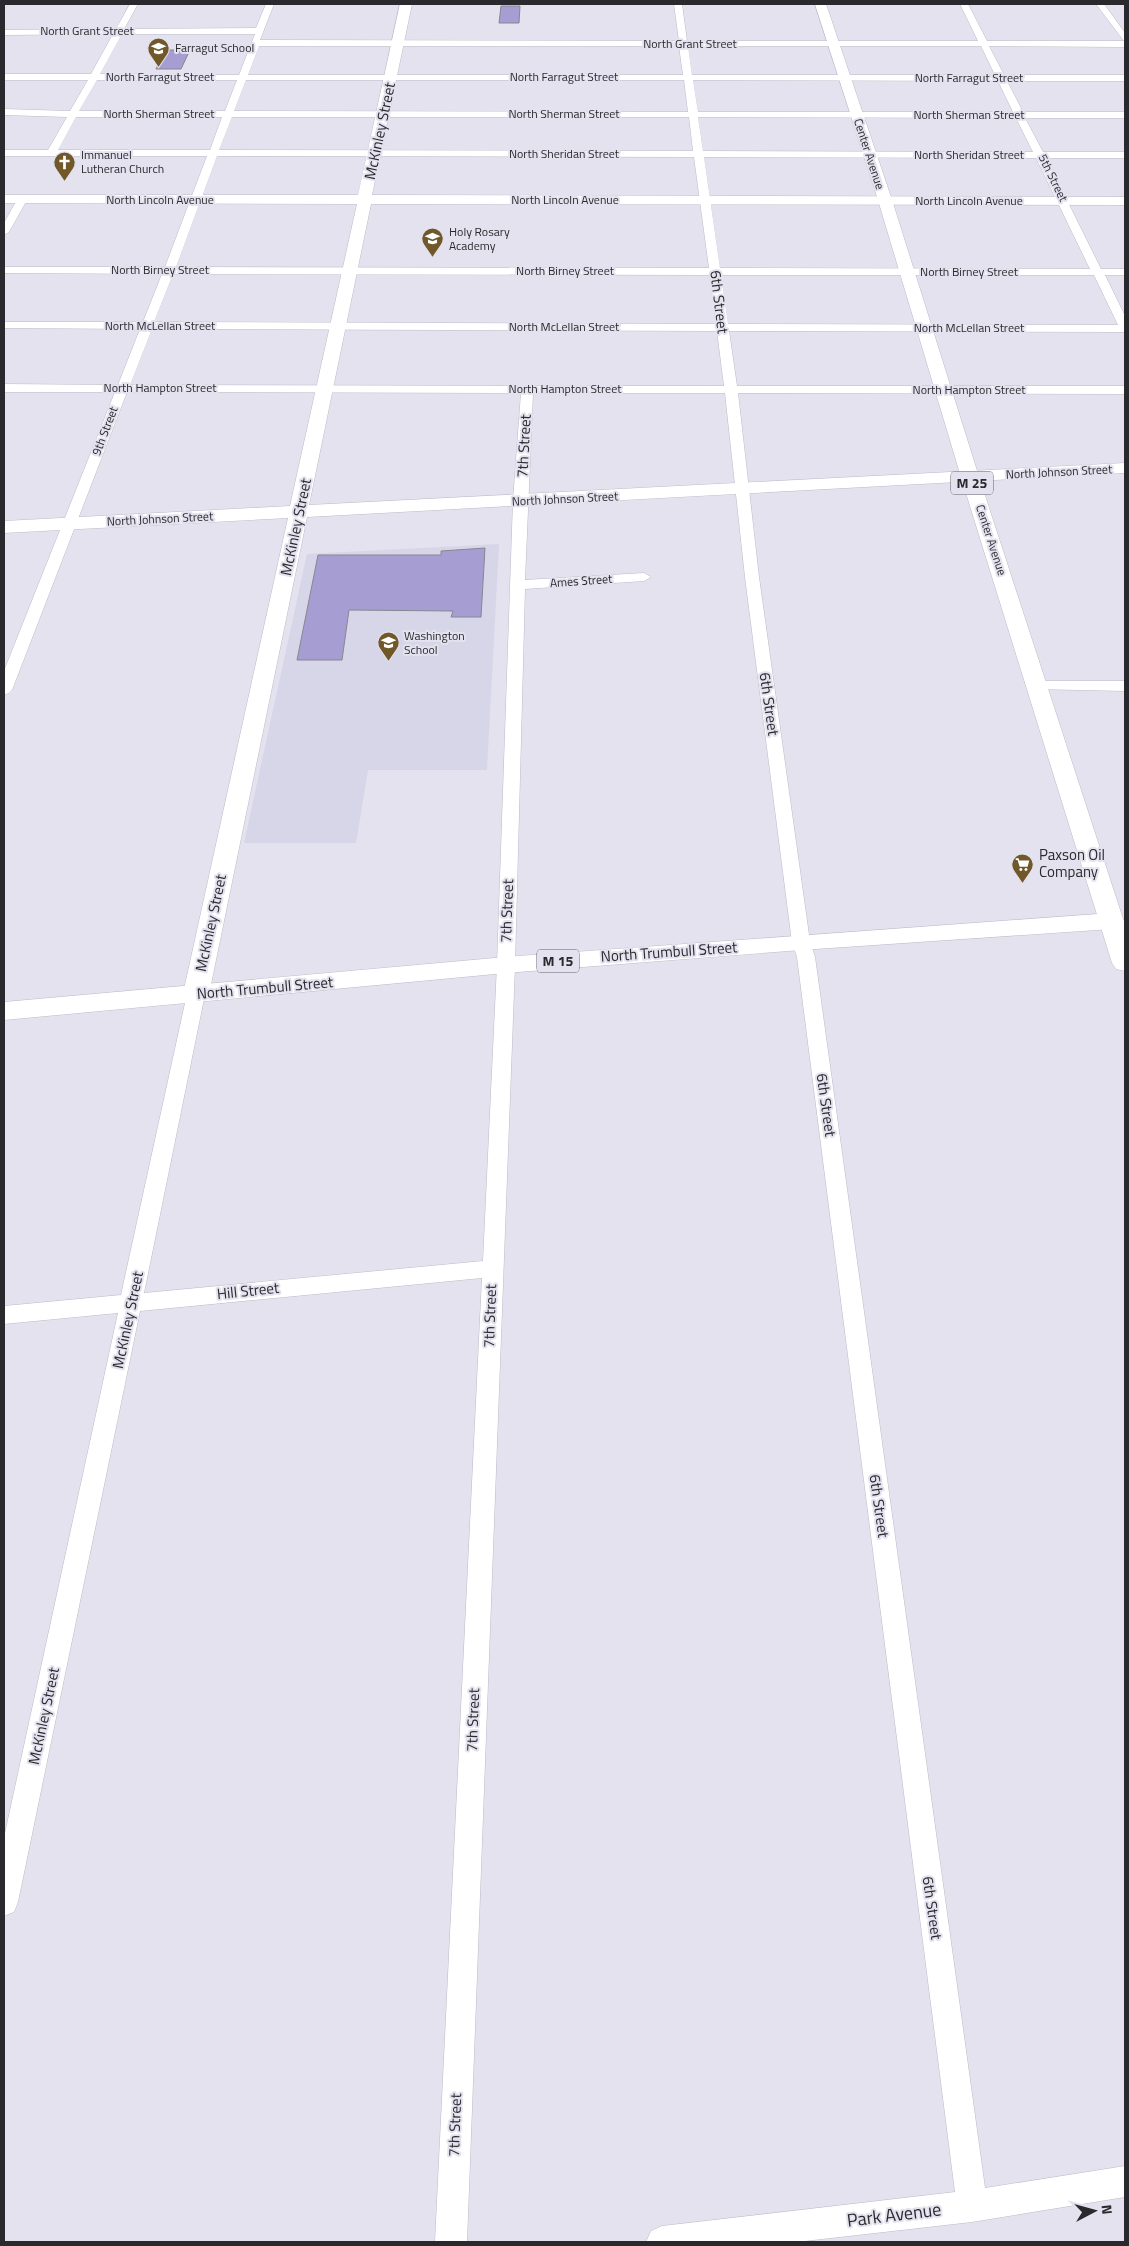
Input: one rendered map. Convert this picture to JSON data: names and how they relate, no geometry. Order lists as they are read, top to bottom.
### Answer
{
  "streets": {
    "main road": [
      "McKinley Street",
      "Center Avenue",
      "North Lincoln Avenue",
      "North Johnson Street",
      "M 25",
      "North Trumbull Street",
      "M 15"
    ],
    "street": [
      "North Grant Street",
      "North Farragut Street",
      "North Sherman Street",
      "North Sheridan Street",
      "5th Street",
      "North Birney Street",
      "6th Street",
      "North McLellan Street",
      "North Hampton Street",
      "9th Street",
      "7th Street",
      "Ames Street",
      "Hill Street",
      "Park Avenue"
    ]
  },
  "crossings": [
    ["North Grant Street", "McKinley Street"],
    ["North Grant Street", "Center Avenue"],
    ["North Grant Street", "5th Street"],
    ["North Grant Street", "6th Street"],
    ["North Grant Street", "9th Street"],
    ["North Farragut Street", "McKinley Street"],
    ["North Farragut Street", "Center Avenue"],
    ["North Farragut Street", "5th Street"],
    ["North Farragut Street", "6th Street"],
    ["North Farragut Street", "9th Street"],
    ["North Sherman Street", "McKinley Street"],
    ["North Sherman Street", "Center Avenue"],
    ["North Sherman Street", "5th Street"],
    ["North Sherman Street", "6th Street"],
    ["North Sherman Street", "9th Street"],
    ["McKinley Street", "North Sheridan Street"],
    ["McKinley Street", "North Lincoln Avenue"],
    ["McKinley Street", "North Birney Street"],
    ["McKinley Street", "North McLellan Street"],
    ["McKinley Street", "North Hampton Street"],
    ["McKinley Street", "North Johnson Street"],
    ["McKinley Street", "North Trumbull Street"],
    ["McKinley Street", "Hill Street"],
    ["North Sheridan Street", "Center Avenue"],
    ["North Sheridan Street", "5th Street"],
    ["North Sheridan Street", "6th Street"],
    ["North Sheridan Street", "9th Street"],
    ["Center Avenue", "North Lincoln Avenue"],
    ["Center Avenue", "North Birney Street"],
    ["Center Avenue", "North McLellan Street"],
    ["Center Avenue", "North Hampton Street"],
    ["Center Avenue", "North Johnson Street"],
    ["Center Avenue", "North Trumbull Street"],
    ["5th Street", "North Lincoln Avenue"],
    ["5th Street", "North Birney Street"],
    ["5th Street", "North McLellan Street"],
    ["North Lincoln Avenue", "6th Street"],
    ["North Lincoln Avenue", "9th Street"],
    ["North Birney Street", "6th Street"],
    ["North Birney Street", "9th Street"],
    ["6th Street", "North McLellan Street"],
    ["6th Street", "North Hampton Street"],
    ["6th Street", "North Johnson Street"],
    ["6th Street", "North Trumbull Street"],
    ["6th Street", "Park Avenue"],
    ["North McLellan Street", "9th Street"],
    ["North Hampton Street", "9th Street"],
    ["North Hampton Street", "7th Street"],
    ["9th Street", "North Johnson Street"],
    ["7th Street", "North Johnson Street"],
    ["7th Street", "Ames Street"],
    ["7th Street", "North Trumbull Street"],
    ["7th Street", "Hill Street"]
  ],
  "places": {
    "school or university": ["Farragut School", "Holy Rosary Academy", "Washington School"],
    "church": ["Immanuel Lutheran Church"],
    "supermarket": ["Paxson Oil Company"]
  },
  "north": "right"
}
